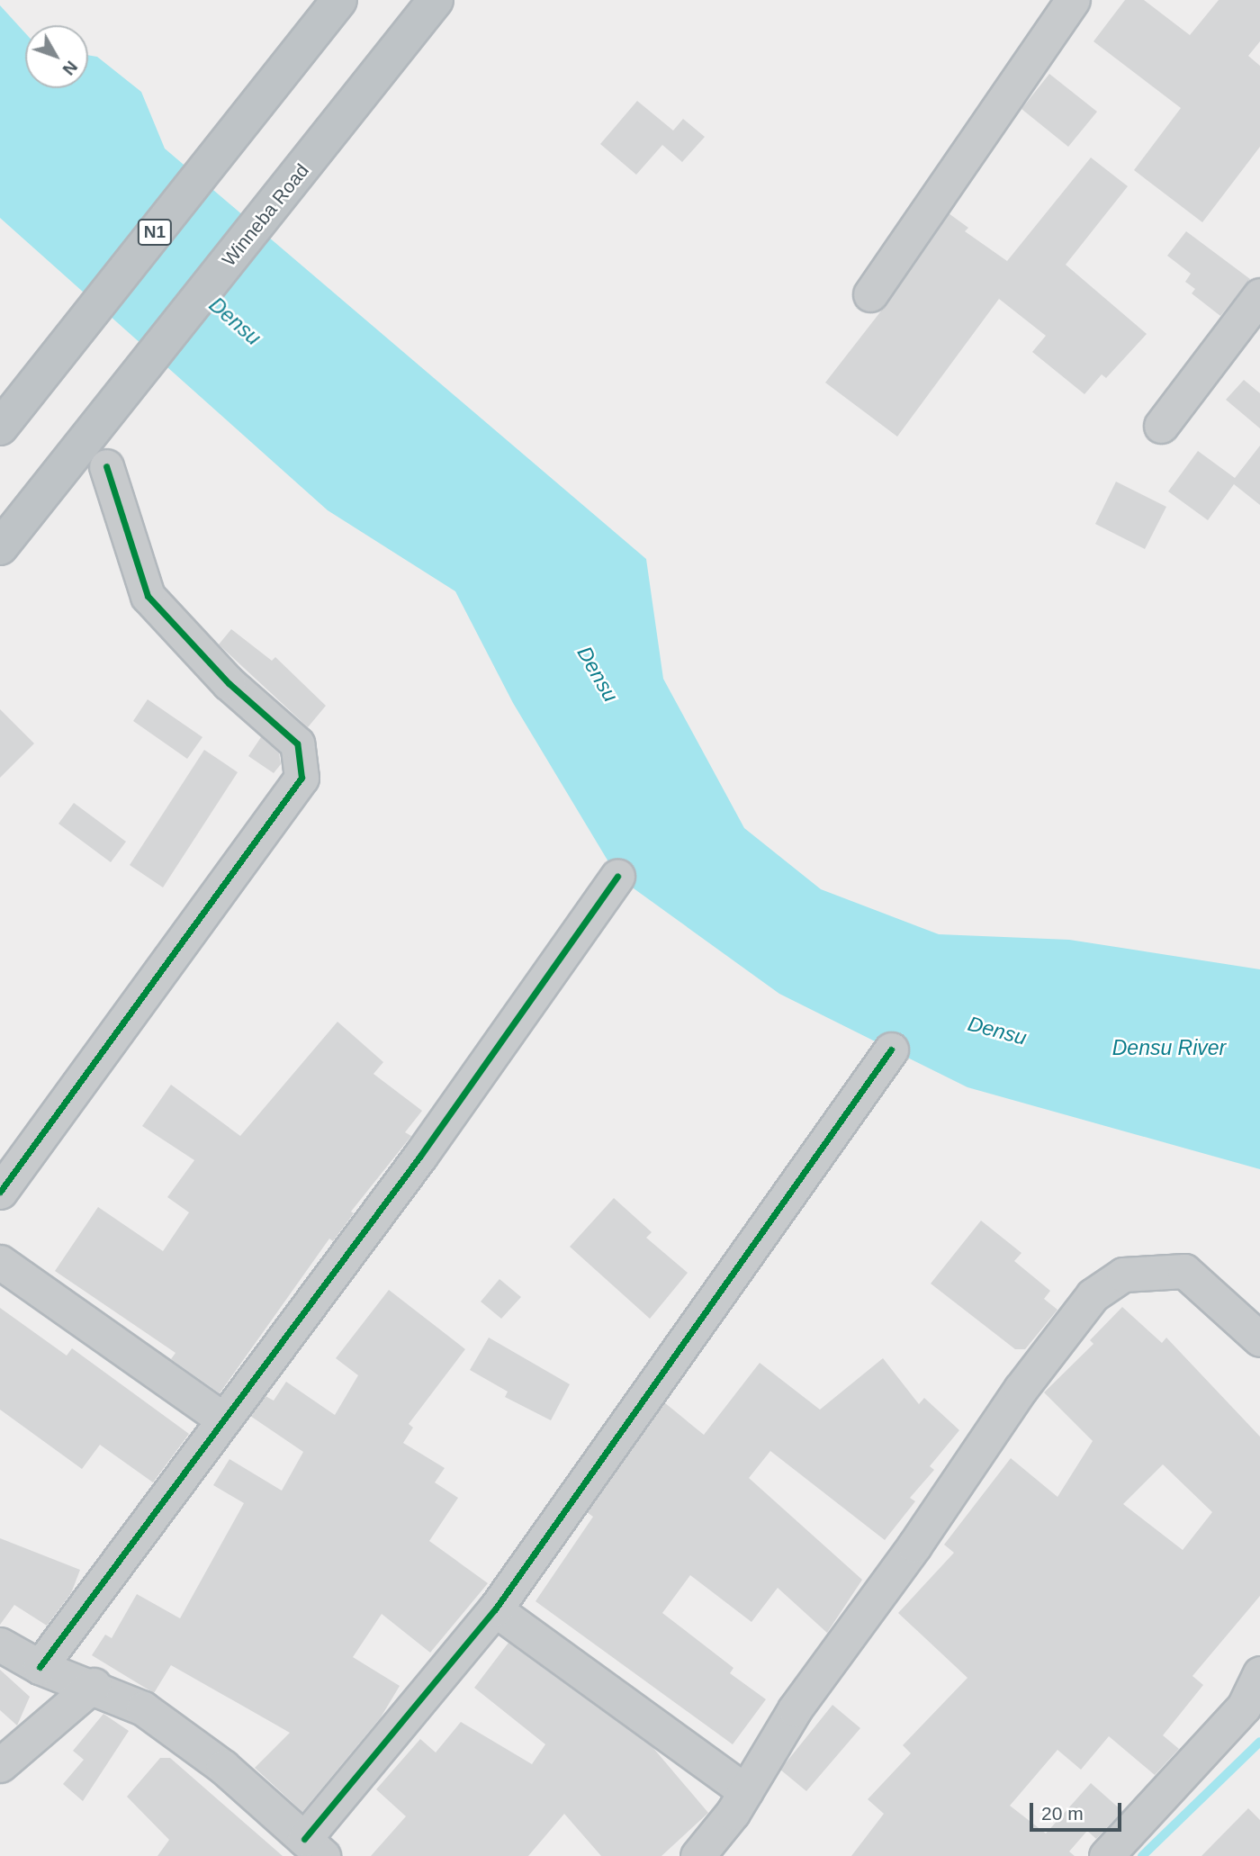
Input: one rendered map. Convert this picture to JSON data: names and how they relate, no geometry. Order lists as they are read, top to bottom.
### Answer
{
  "streets": {
    "highway": ["Winneba Road", "N1"]
  },
  "water": ["Densu", "Densu River"],
  "scale_bar": "20 m",
  "north": "bottom right"
}
